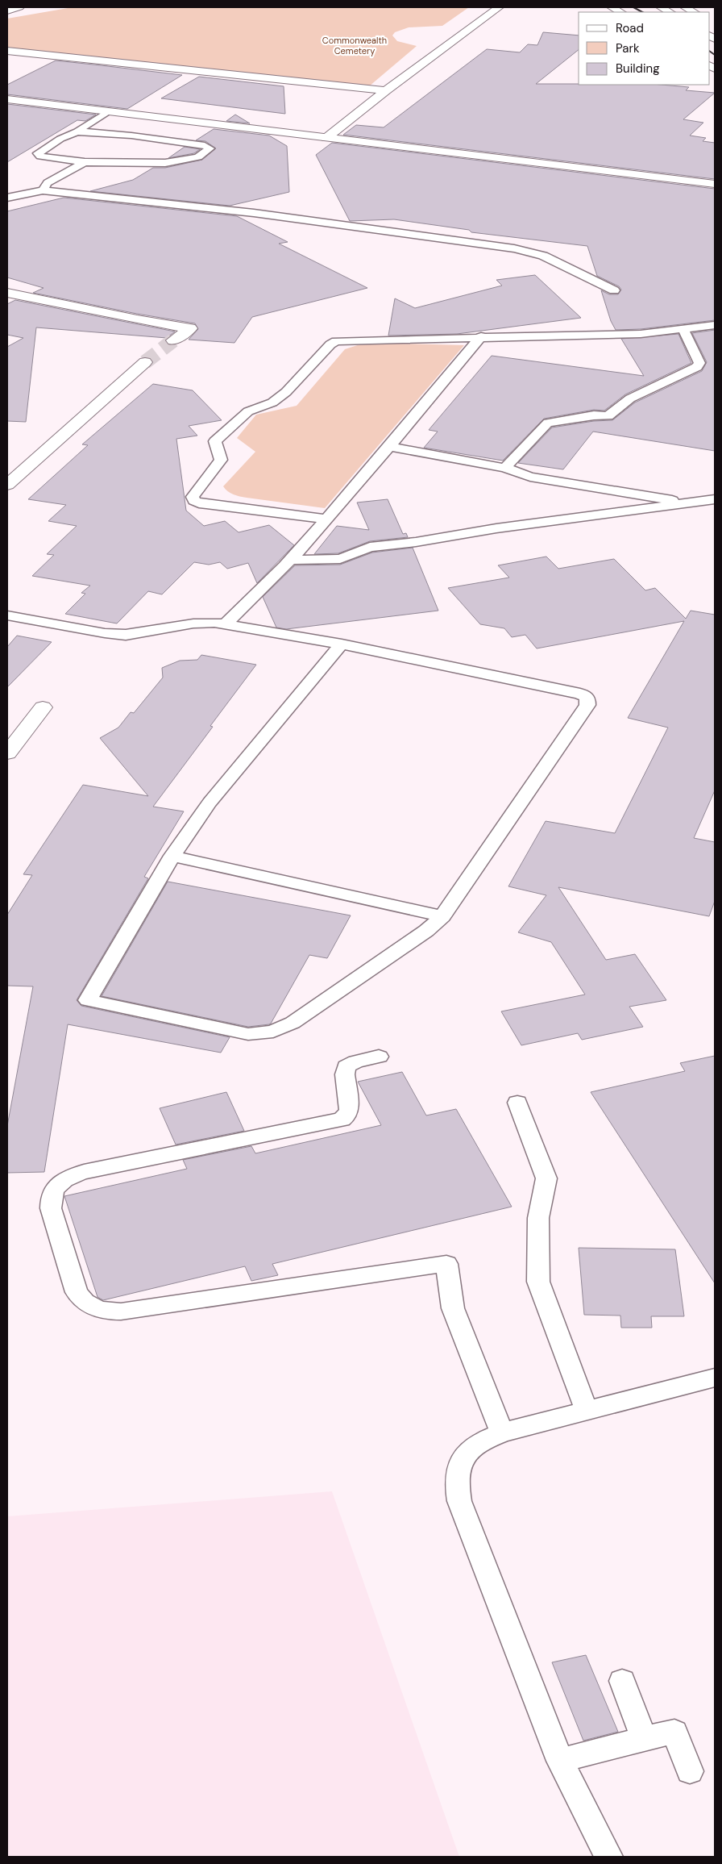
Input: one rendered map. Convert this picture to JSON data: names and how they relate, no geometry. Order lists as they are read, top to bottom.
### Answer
{
  "parks": ["Commonwealth Cemetery"],
  "legend": ["Road", "Park", "Building"]
}
